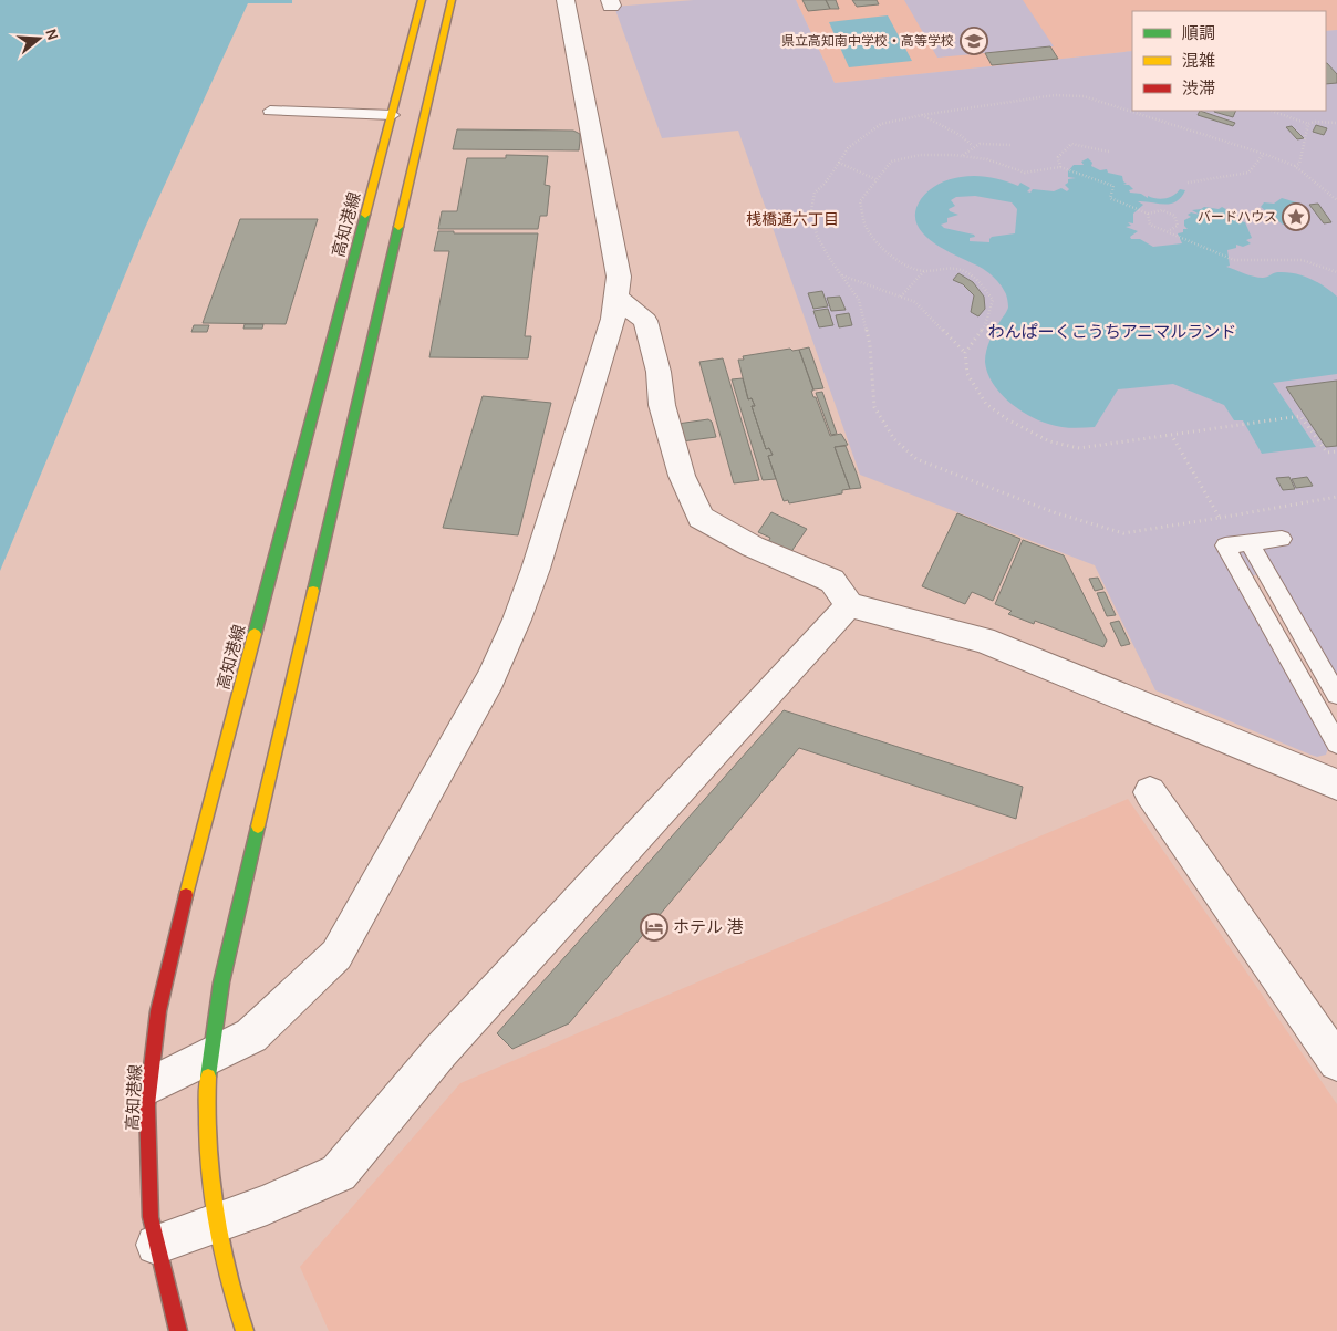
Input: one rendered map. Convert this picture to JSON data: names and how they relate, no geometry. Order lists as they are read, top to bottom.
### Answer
{
  "streets": {
    "main road": ["高知港線"]
  },
  "districts": ["桟橋通六丁目"],
  "parks": ["わんぱーくこうちアニマルランド"],
  "places": {
    "school or university": ["県立高知南中学校・高等学校"],
    "place": ["バードハウス"],
    "hotel": ["ホテル 港"]
  },
  "legend": ["順調", "混雑", "渋滞"],
  "north": "right"
}
